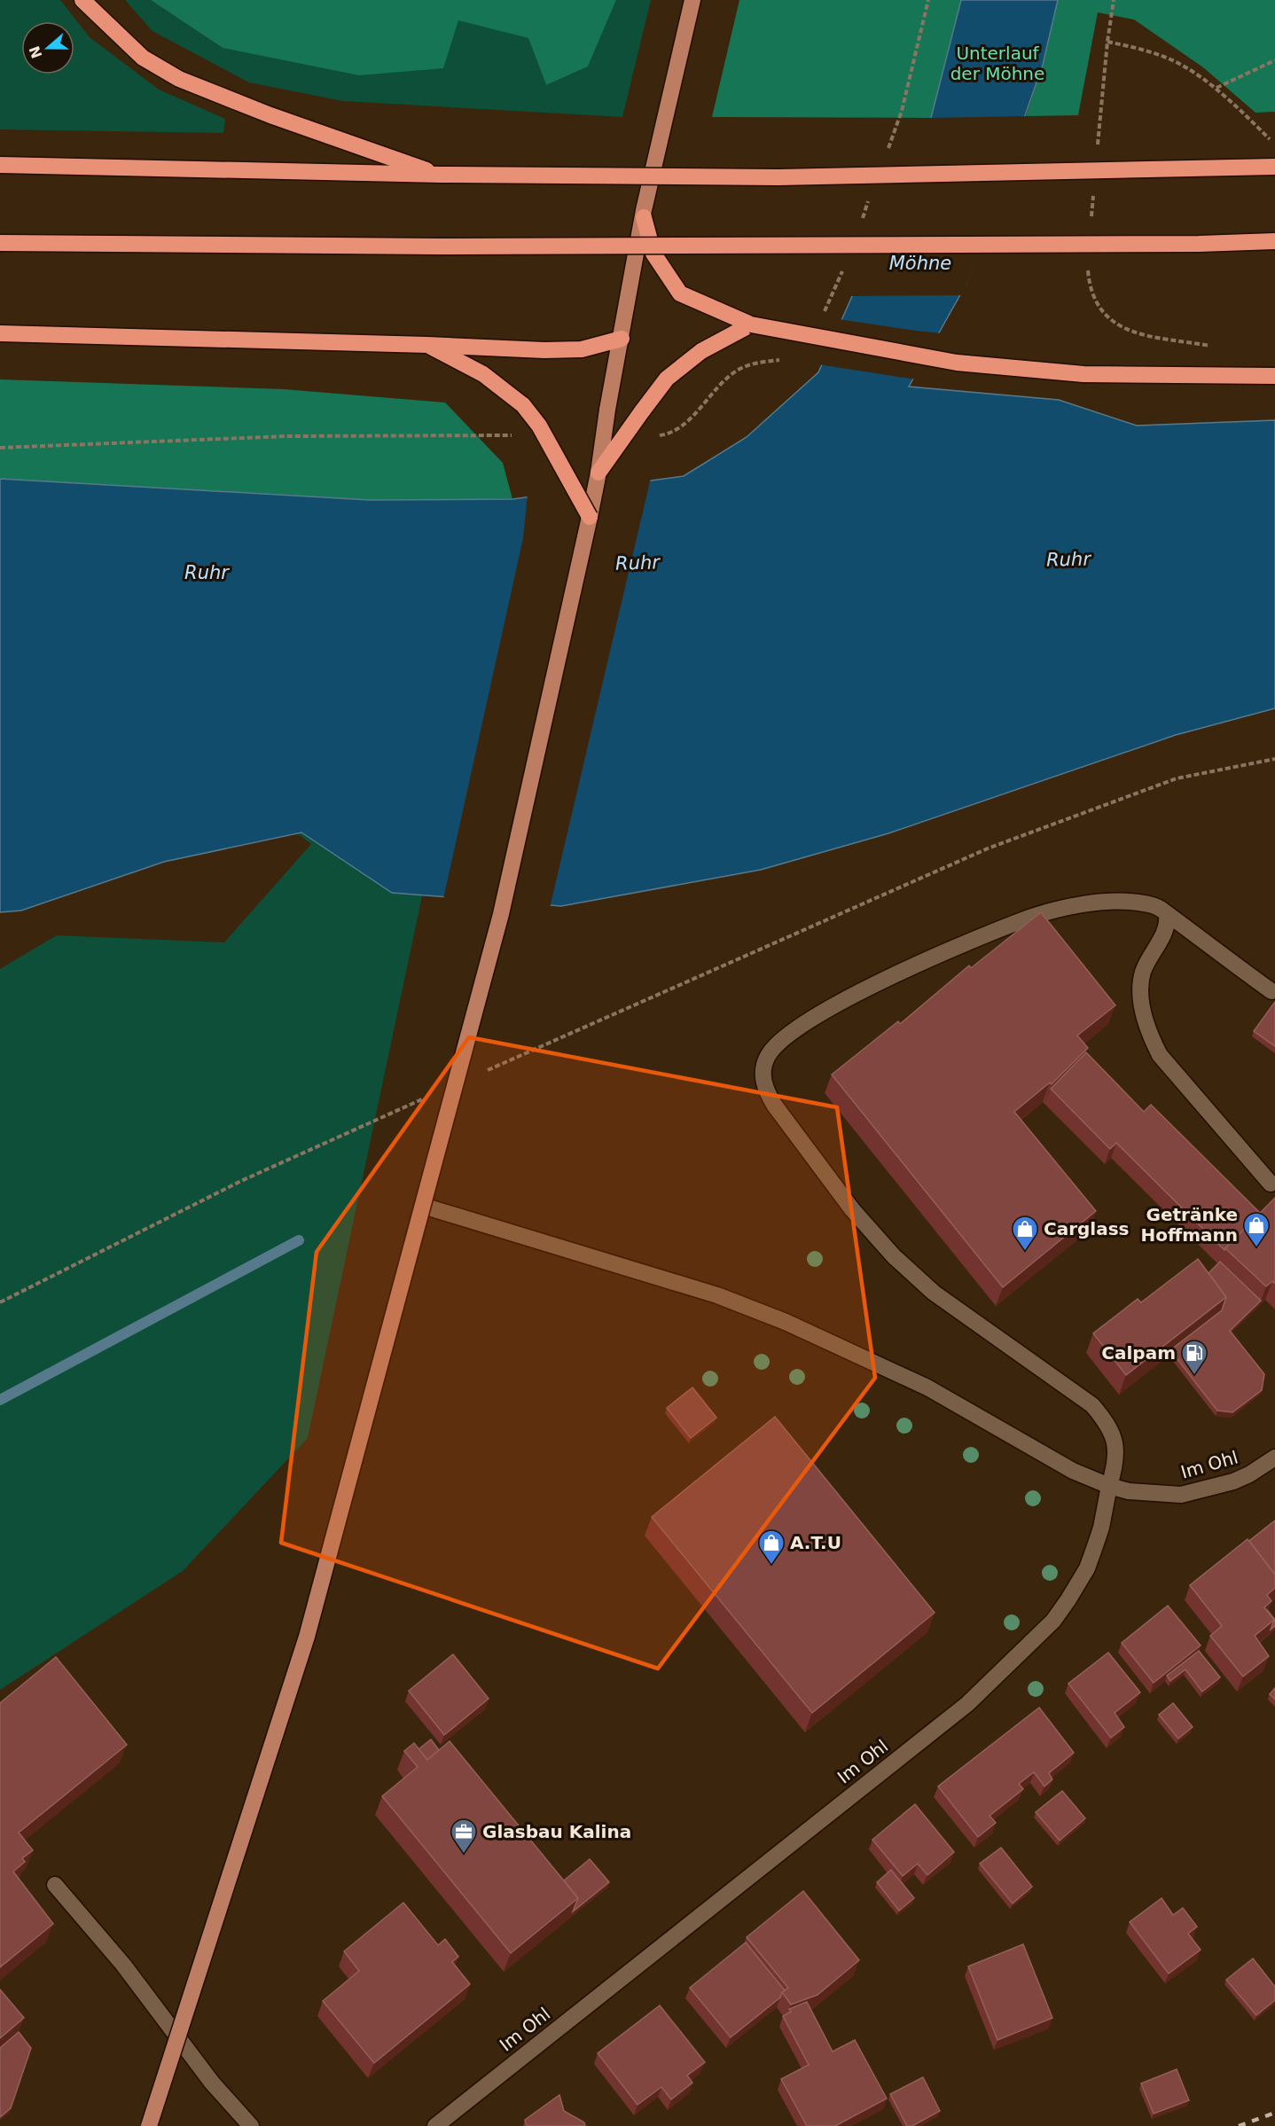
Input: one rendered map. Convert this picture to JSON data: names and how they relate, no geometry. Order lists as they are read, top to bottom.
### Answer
{
  "streets": {
    "street": ["Im Ohl"]
  },
  "water": ["Möhne", "Ruhr"],
  "parks": ["Unterlauf der Möhne"],
  "places": {
    "shop": ["Getränke Hoffmann", "Carglass", "A.T.U"],
    "fuel station": ["Calpam"],
    "office": ["Glasbau Kalina"]
  },
  "north": "left"
}
